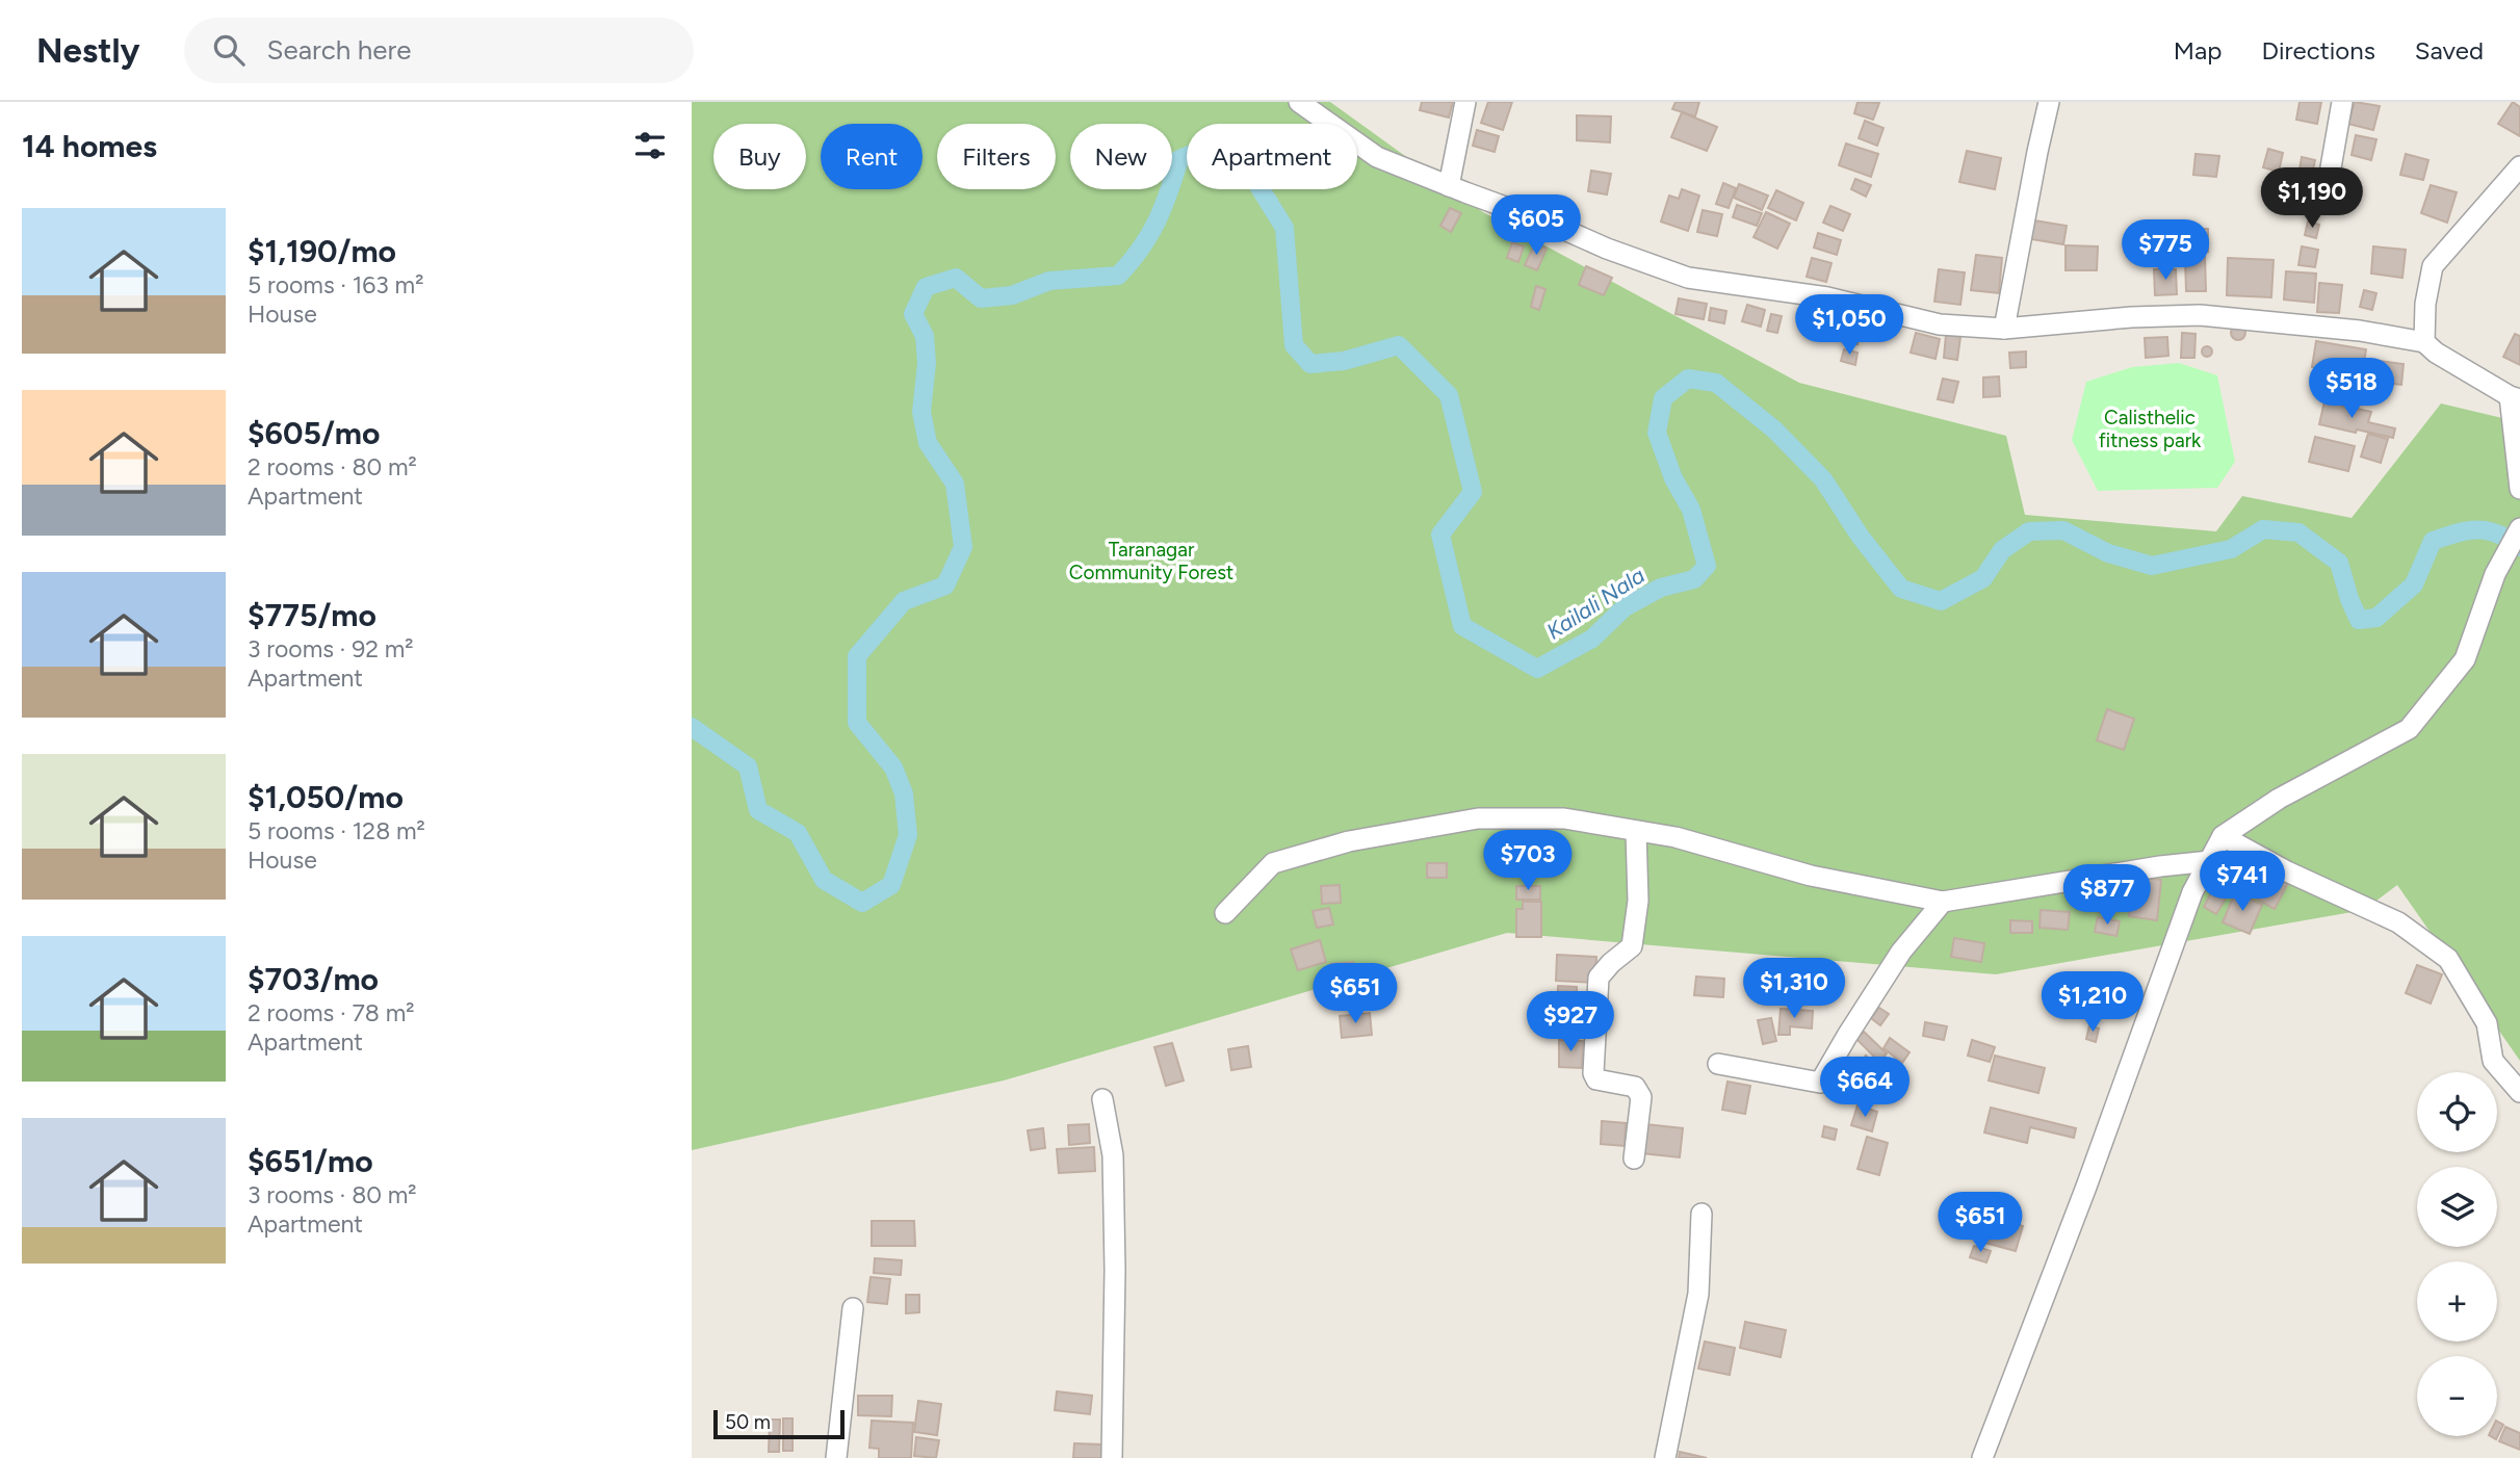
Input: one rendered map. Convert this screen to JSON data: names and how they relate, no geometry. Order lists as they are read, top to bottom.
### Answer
{
  "water": ["Kailali Nala"],
  "parks": ["Calisthelic fitness park", "Taranagar Community Forest"],
  "scale_bar": "50 m",
  "page": {
    "header": "Nestly",
    "search": "Search here",
    "nav": ["Map", "Directions", "Saved"],
    "heading": "14 homes",
    "chip": [
      "Buy",
      "Rent",
      "Filters",
      "New",
      "Apartment"
    ],
    "price": [
      "$1,190",
      "$605",
      "$775",
      "$1,050",
      "$518",
      "$703",
      "$741",
      "$877",
      "$1,310",
      "$651",
      "$1,210",
      "$927",
      "$664",
      "$651"
    ],
    "list": [
      {
        "name": "$1,190/mo",
        "note": "5 rooms · 163 m² · House"
      },
      {
        "name": "$605/mo",
        "note": "2 rooms · 80 m² · Apartment"
      },
      {
        "name": "$775/mo",
        "note": "3 rooms · 92 m² · Apartment"
      },
      {
        "name": "$1,050/mo",
        "note": "5 rooms · 128 m² · House"
      },
      {
        "name": "$703/mo",
        "note": "2 rooms · 78 m² · Apartment"
      },
      {
        "name": "$651/mo",
        "note": "3 rooms · 80 m² · Apartment"
      }
    ],
    "map_buttons": ["+", "−"],
    "scale": "50 m"
  }
}
